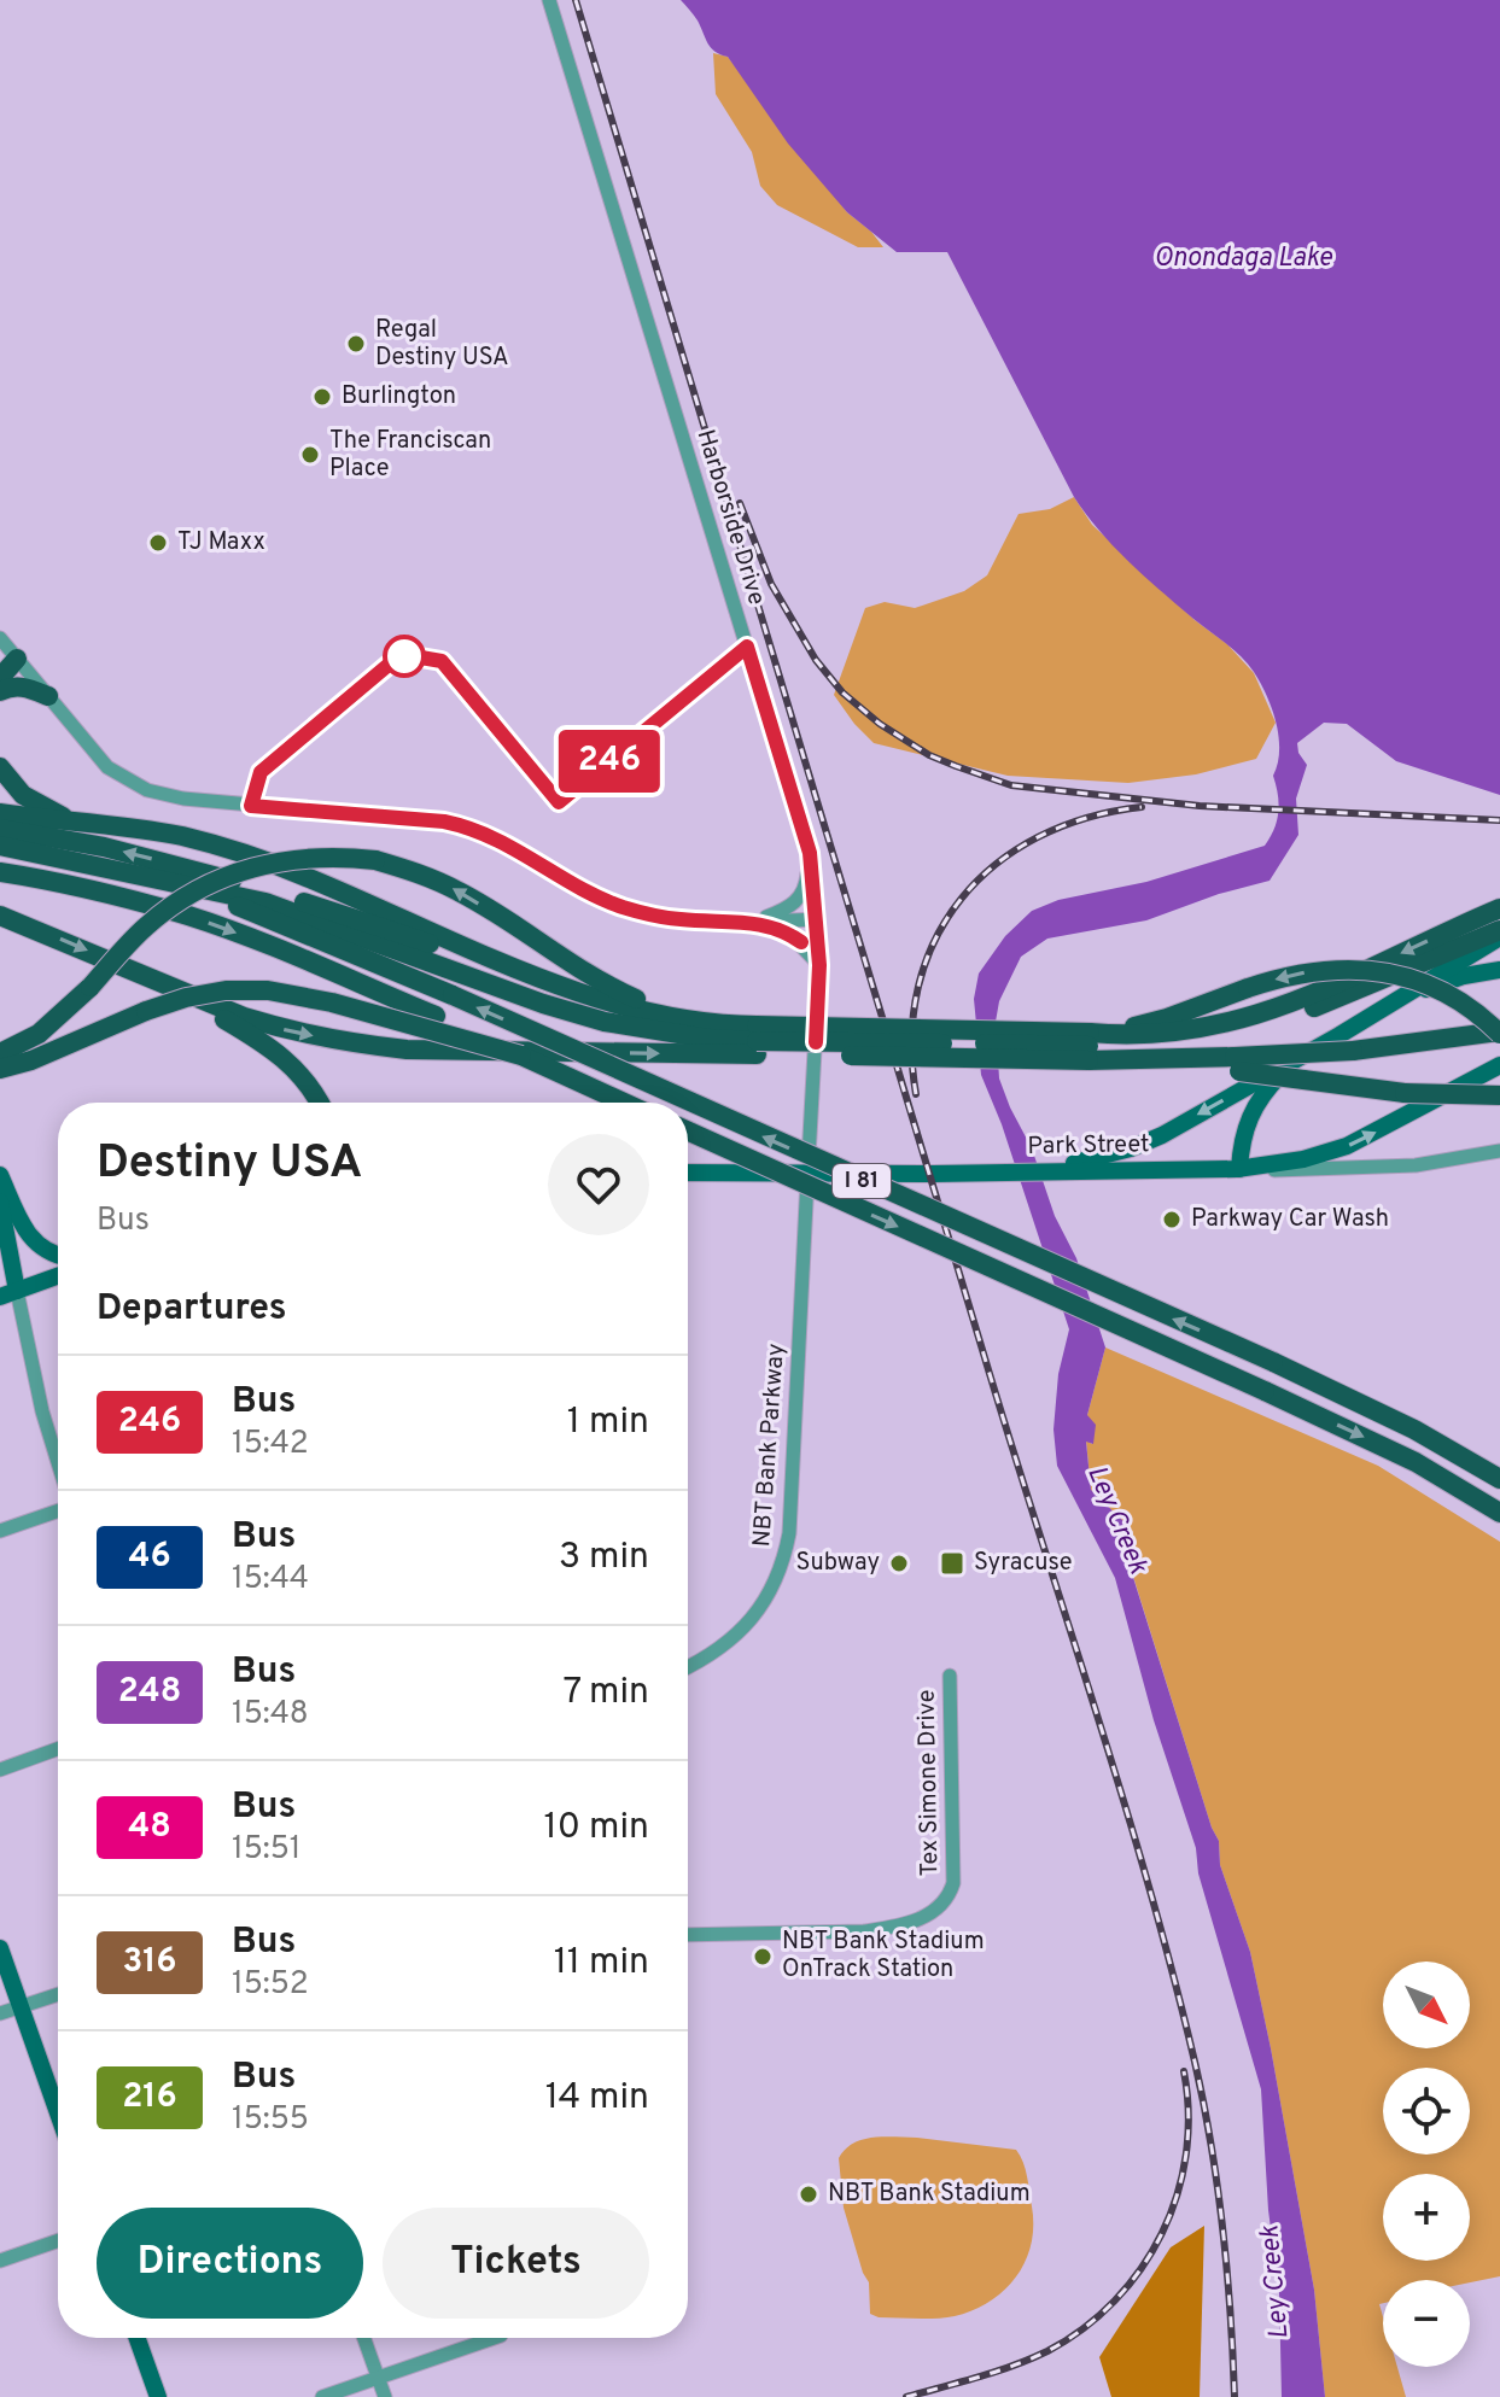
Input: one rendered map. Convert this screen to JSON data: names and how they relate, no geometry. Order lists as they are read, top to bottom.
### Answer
{
  "streets": {
    "highway": ["I 81"],
    "main road": ["Park Street"],
    "street": ["Harborside Drive", "NBT Bank Parkway", "Tex Simone Drive"]
  },
  "crossings": [
    ["Harborside Drive", "Park Street"],
    ["Harborside Drive", "NBT Bank Parkway"],
    ["Park Street", "NBT Bank Parkway"]
  ],
  "water": ["Onondaga Lake", "Ley Creek"],
  "places": {
    "other": [
      "Regal Destiny USA",
      "Burlington",
      "The Franciscan Place",
      "TJ Maxx",
      "Parkway Car Wash",
      "Subway",
      "NBT Bank Stadium OnTrack Station",
      "NBT Bank Stadium"
    ],
    "transit": ["Syracuse"]
  },
  "lines": ["bus line 246"],
  "north": "bottom right",
  "page": {
    "on_map": "246",
    "heading": [
      ["Destiny USA", "Bus"],
      "Departures"
    ],
    "list": [
      {
        "mark": "246",
        "name": "Bus",
        "note": "15:42",
        "value": "1 min"
      },
      {
        "mark": "46",
        "name": "Bus",
        "note": "15:44",
        "value": "3 min"
      },
      {
        "mark": "248",
        "name": "Bus",
        "note": "15:48",
        "value": "7 min"
      },
      {
        "mark": "48",
        "name": "Bus",
        "note": "15:51",
        "value": "10 min"
      },
      {
        "mark": "316",
        "name": "Bus",
        "note": "15:52",
        "value": "11 min"
      },
      {
        "mark": "216",
        "name": "Bus",
        "note": "15:55",
        "value": "14 min"
      }
    ],
    "map_buttons": ["+", "−"],
    "buttons": ["Directions", "Tickets"]
  }
}
